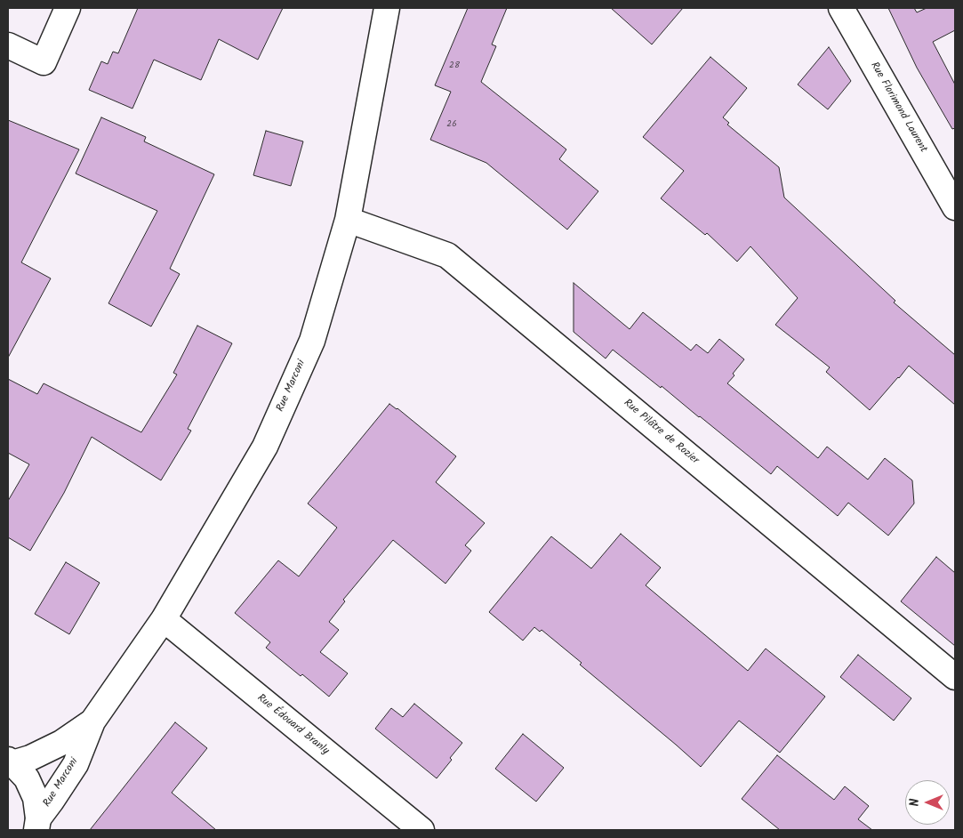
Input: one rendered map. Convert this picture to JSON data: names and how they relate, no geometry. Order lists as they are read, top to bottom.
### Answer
{
  "streets": {
    "street": [
      "Rue Florimond Laurent",
      "Rue Marconi",
      "Rue Pilâtre de Rozier",
      "Rue Édouard Branly"
    ]
  },
  "crossings": [
    ["Rue Marconi", "Rue Pilâtre de Rozier"],
    ["Rue Marconi", "Rue Édouard Branly"]
  ],
  "house_numbers": ["28", "26"],
  "north": "left"
}
